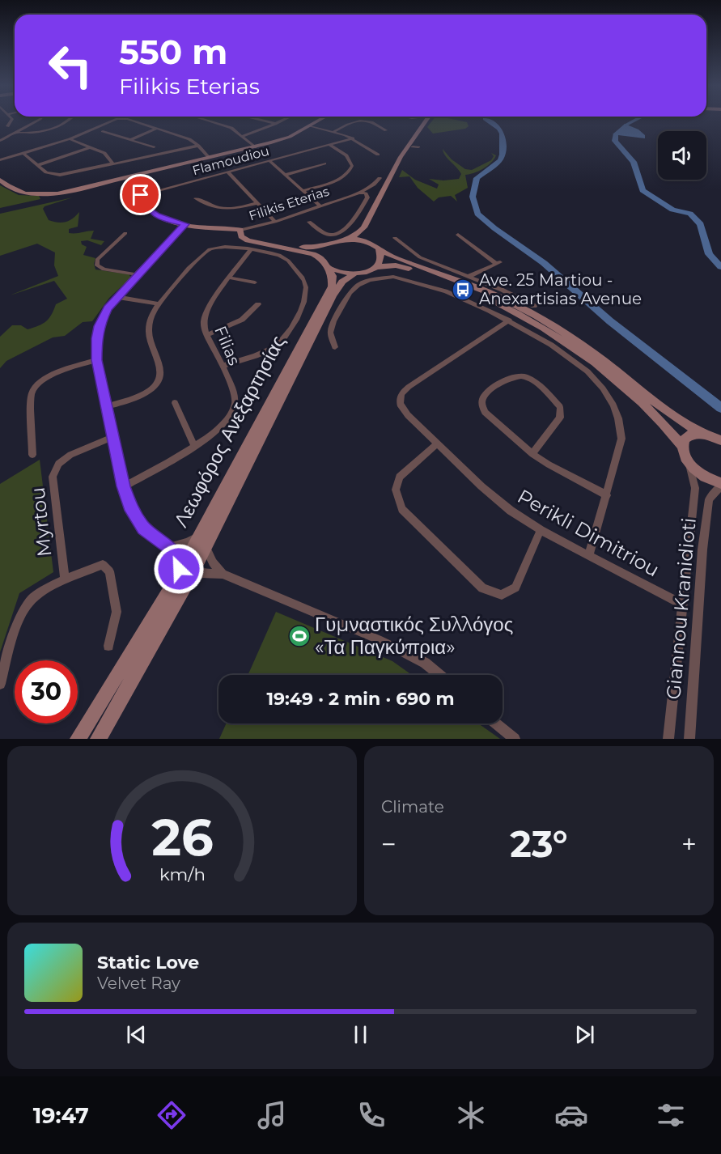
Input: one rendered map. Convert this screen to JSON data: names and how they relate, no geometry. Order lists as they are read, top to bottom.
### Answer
{
  "streets": {
    "main road": ["Filikis Eterias", "Λεωφόρος Ανεξαρτησίας"],
    "street": [
      "Flamoudiou",
      "Filias",
      "Myrtou",
      "Perikli Dimitriou",
      "Giannou Kranidioti"
    ]
  },
  "crossings": [
    ["Flamoudiou", "Filikis Eterias"],
    ["Perikli Dimitriou", "Giannou Kranidioti"]
  ],
  "places": {
    "bus stop": ["Ave. 25 Martiou - Anexartisias Avenue"],
    "sports": ["Γυμναστικός Συλλόγος «Τα Παγκύπρια»"]
  },
  "page": {
    "turn": ["550 m", "Filikis Eterias"],
    "limit": "30",
    "trip": "19:49 · 2 min · 690 m",
    "tile": "Climate",
    "heat": ["−", "23°", "+"],
    "song": ["Static Love", "Velvet Ray"],
    "tabs": "19:47",
    "gauge": ["26", "km/h"]
  }
}
